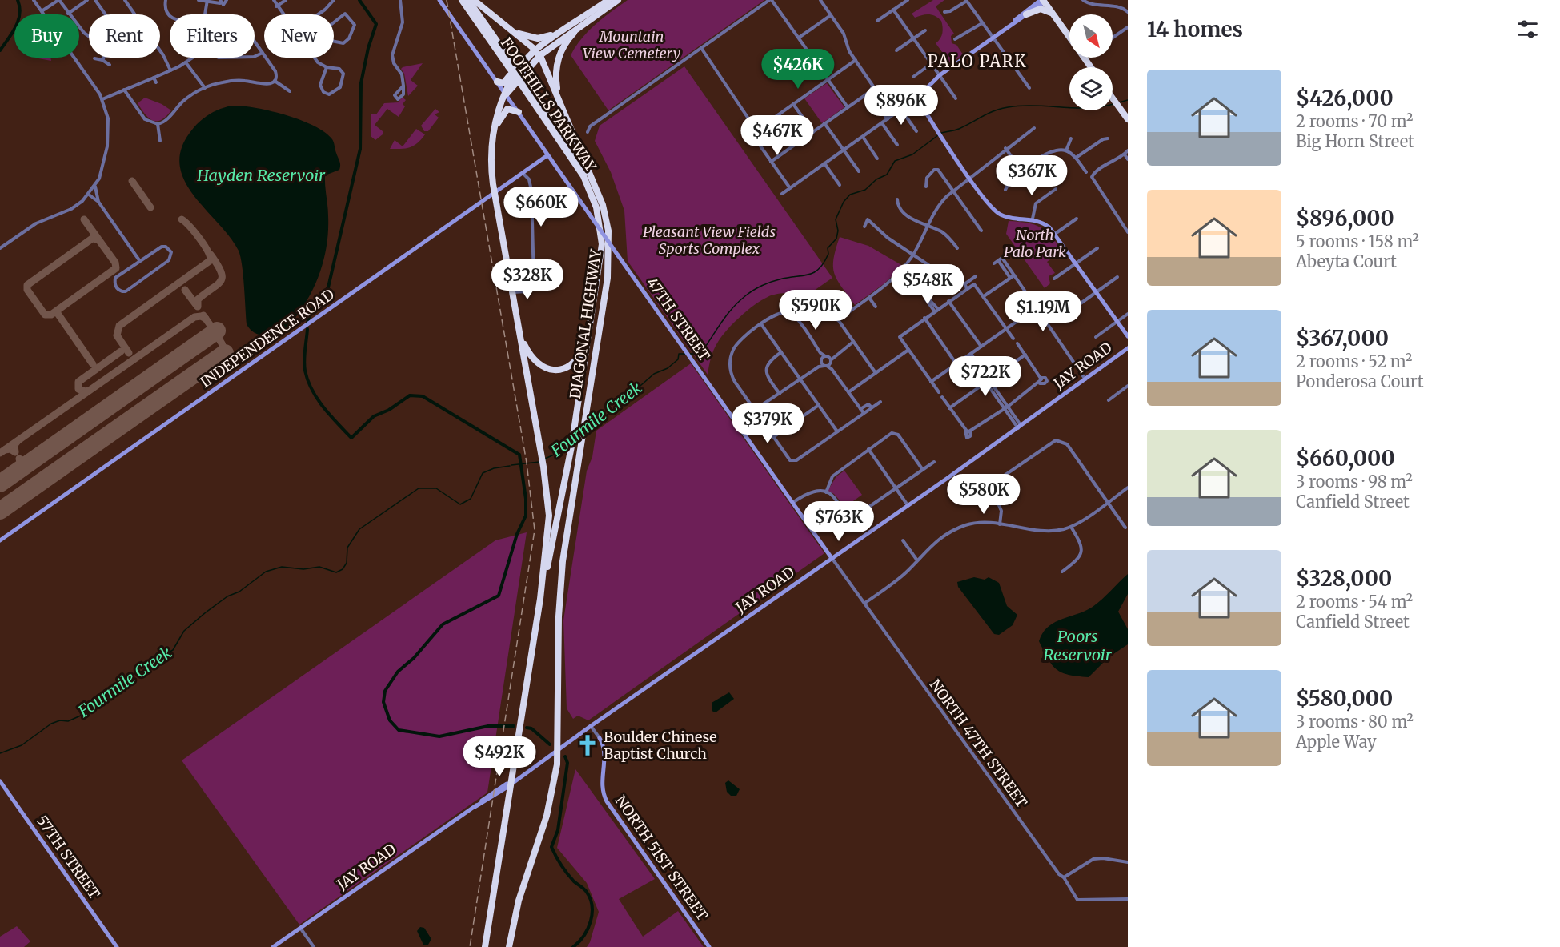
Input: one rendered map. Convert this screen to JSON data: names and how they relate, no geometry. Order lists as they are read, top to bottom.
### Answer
{
  "streets": {
    "highway": ["FOOTHILLS PARKWAY", "DIAGONAL HIGHWAY"],
    "street": [
      "47TH STREET",
      "INDEPENDENCE ROAD",
      "JAY ROAD",
      "NORTH 47TH STREET",
      "57TH STREET",
      "NORTH 51ST STREET"
    ]
  },
  "crossings": [
    ["FOOTHILLS PARKWAY", "DIAGONAL HIGHWAY"],
    ["47TH STREET", "INDEPENDENCE ROAD"],
    ["47TH STREET", "JAY ROAD"],
    ["47TH STREET", "NORTH 47TH STREET"],
    ["DIAGONAL HIGHWAY", "JAY ROAD"],
    ["JAY ROAD", "NORTH 47TH STREET"],
    ["JAY ROAD", "NORTH 51ST STREET"]
  ],
  "districts": ["PALO PARK"],
  "water": ["Hayden Reservoir", "Fourmile Creek", "Poors Reservoir"],
  "parks": ["Mountain View Cemetery", "Pleasant View Fields Sports Complex", "North Palo Park"],
  "places": {
    "church": ["Boulder Chinese Baptist Church"]
  },
  "north": "bottom right",
  "page": {
    "heading": "14 homes",
    "chip": [
      "Buy",
      "Rent",
      "Filters",
      "New"
    ],
    "price": [
      "$426K",
      "$896K",
      "$467K",
      "$367K",
      "$660K",
      "$328K",
      "$548K",
      "$590K",
      "$1.19M",
      "$722K",
      "$379K",
      "$580K",
      "$763K",
      "$492K"
    ],
    "list": [
      {
        "name": "$426,000",
        "note": "2 rooms · 70 m² · Big Horn Street"
      },
      {
        "name": "$896,000",
        "note": "5 rooms · 158 m² · Abeyta Court"
      },
      {
        "name": "$367,000",
        "note": "2 rooms · 52 m² · Ponderosa Court"
      },
      {
        "name": "$660,000",
        "note": "3 rooms · 98 m² · Canfield Street"
      },
      {
        "name": "$328,000",
        "note": "2 rooms · 54 m² · Canfield Street"
      },
      {
        "name": "$580,000",
        "note": "3 rooms · 80 m² · Apple Way"
      }
    ]
  }
}
